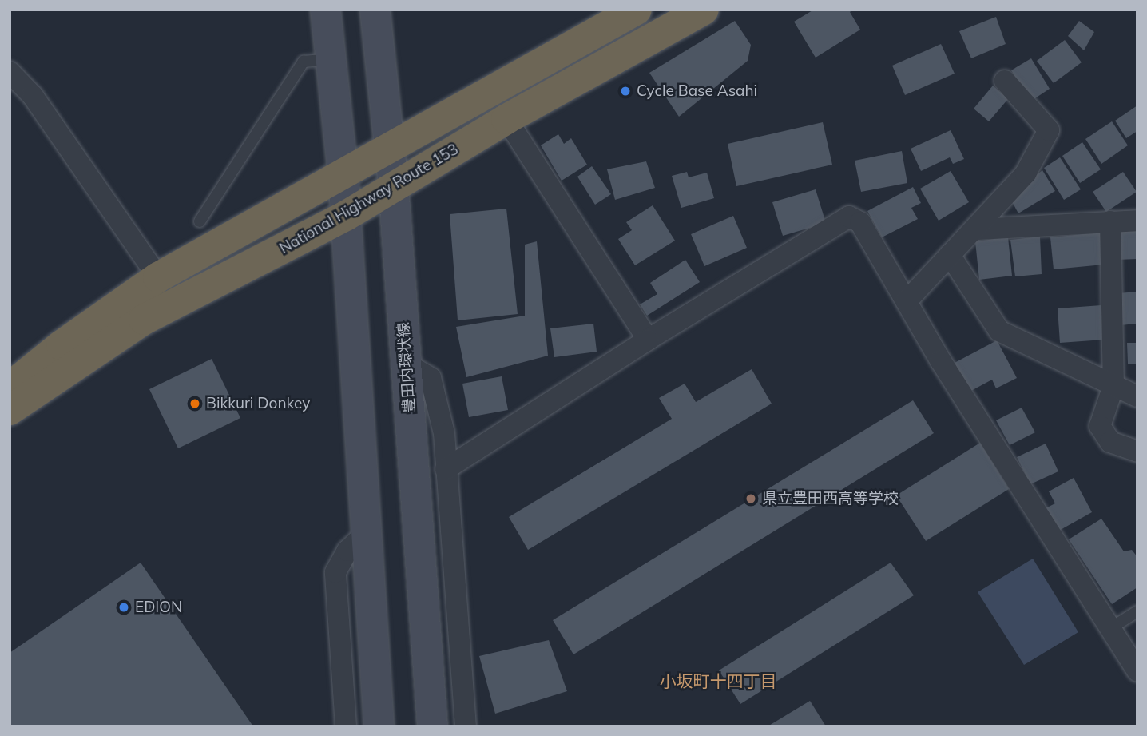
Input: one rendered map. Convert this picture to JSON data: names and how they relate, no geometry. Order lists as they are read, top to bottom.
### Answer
{
  "streets": {
    "highway": ["National Highway Route 153"],
    "street": ["豊田内環状線"]
  },
  "crossings": [
    ["National Highway Route 153", "豊田内環状線"]
  ],
  "districts": ["小坂町十四丁目"],
  "places": [
    "Cycle Base Asahi",
    "Bikkuri Donkey",
    "県立豊田西高等学校",
    "EDION"
  ]
}
